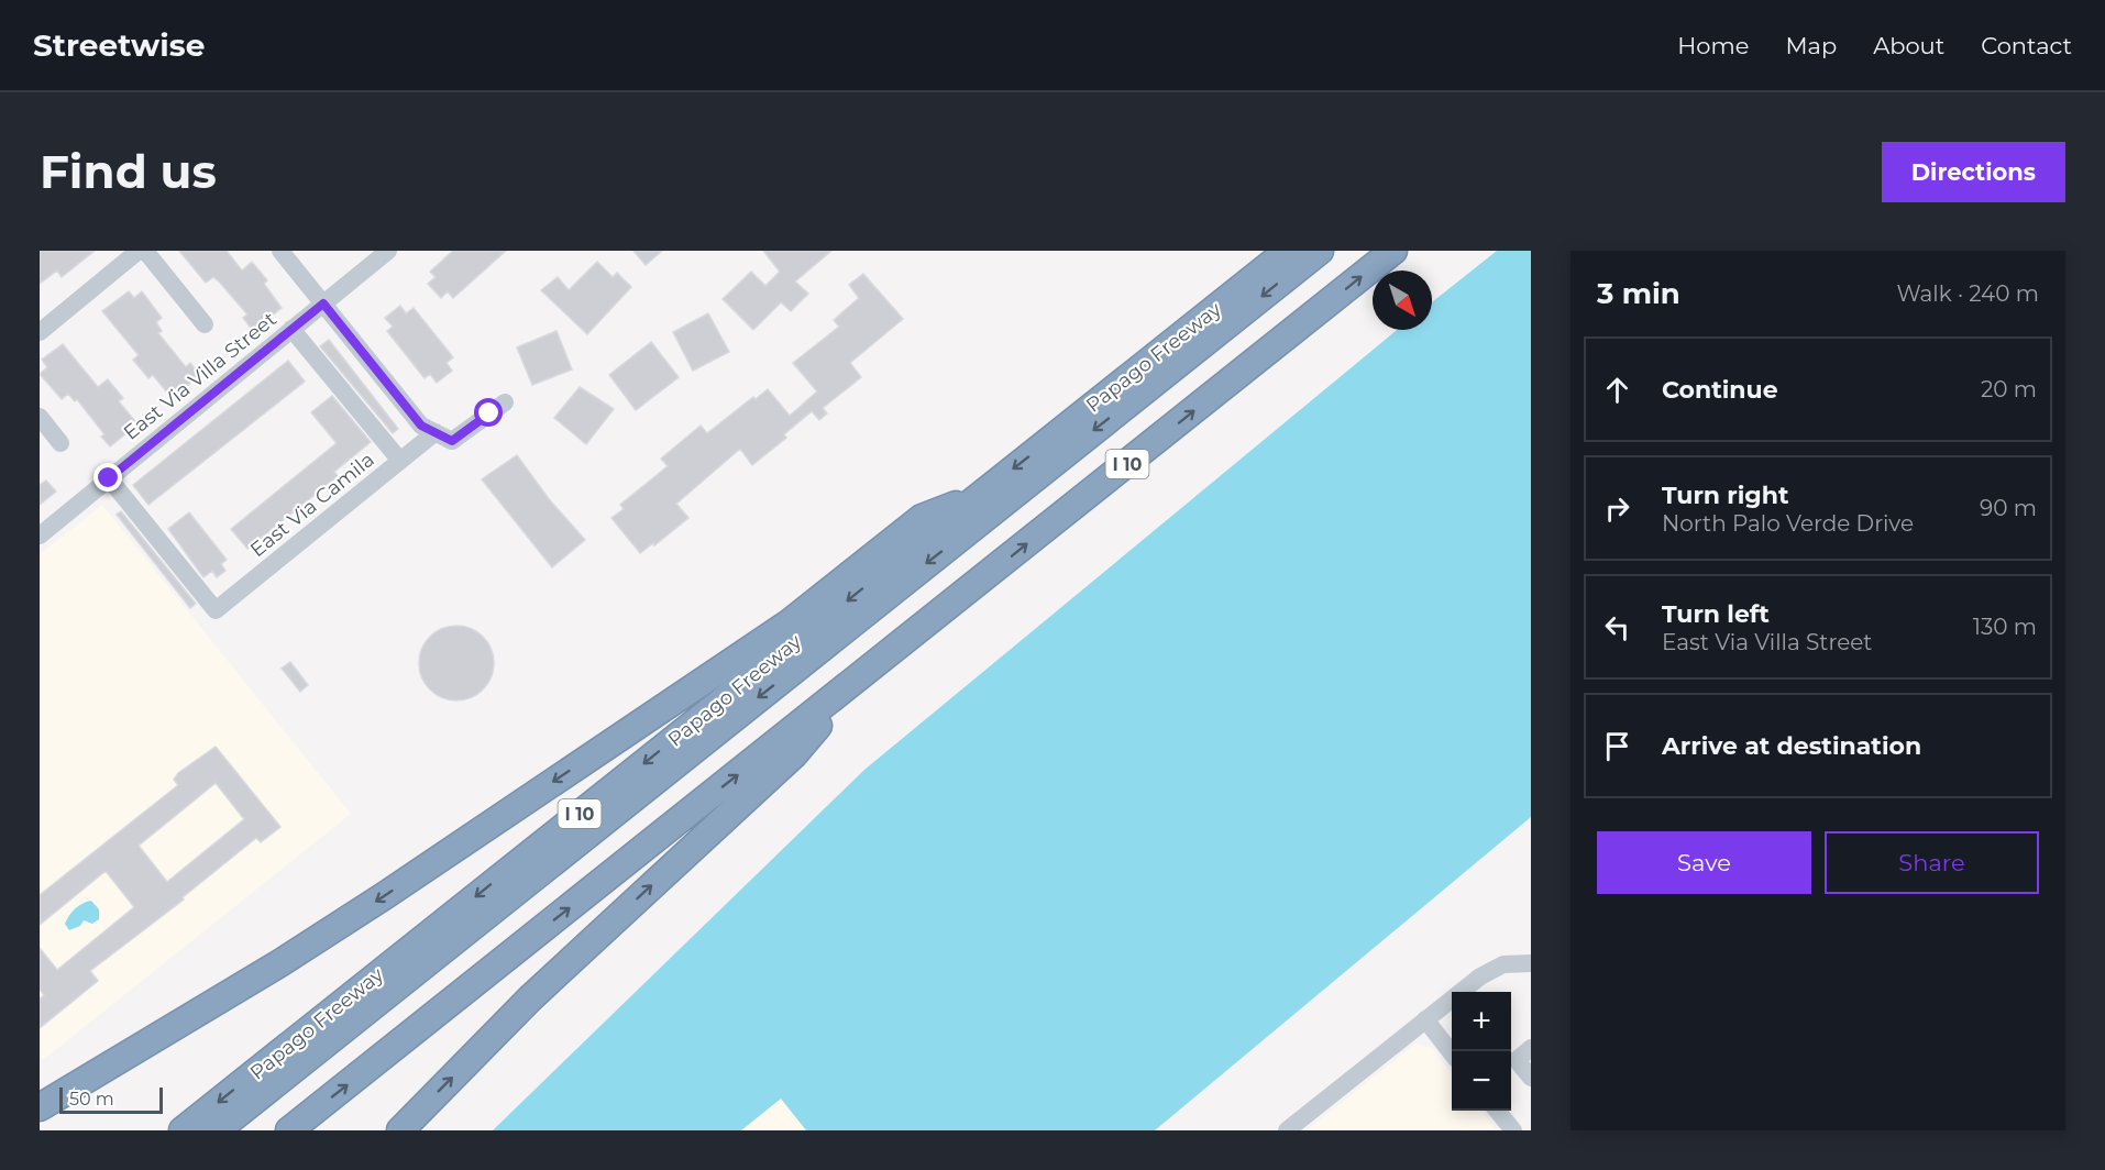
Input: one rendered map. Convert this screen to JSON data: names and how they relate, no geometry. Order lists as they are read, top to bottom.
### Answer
{
  "streets": {
    "highway": ["Papago Freeway", "I 10"],
    "street": ["East Via Villa Street", "East Via Camila"]
  },
  "crossings": [
    ["East Via Villa Street", "East Via Camila"]
  ],
  "scale_bar": "50 m",
  "north": "bottom right",
  "page": {
    "header": "Streetwise",
    "nav": [
      "Home",
      "Map",
      "About",
      "Contact"
    ],
    "buttons": [
      "Directions",
      ["Save", "Share"]
    ],
    "title": "Find us",
    "heading": ["3 min", "Walk · 240 m"],
    "list": [
      ["Continue", "20 m"],
      ["Turn right", "North Palo Verde Drive", "90 m"],
      ["Turn left", "East Via Villa Street", "130 m"],
      "Arrive at destination"
    ],
    "map_buttons": ["+", "−"],
    "scale": "50 m"
  }
}
